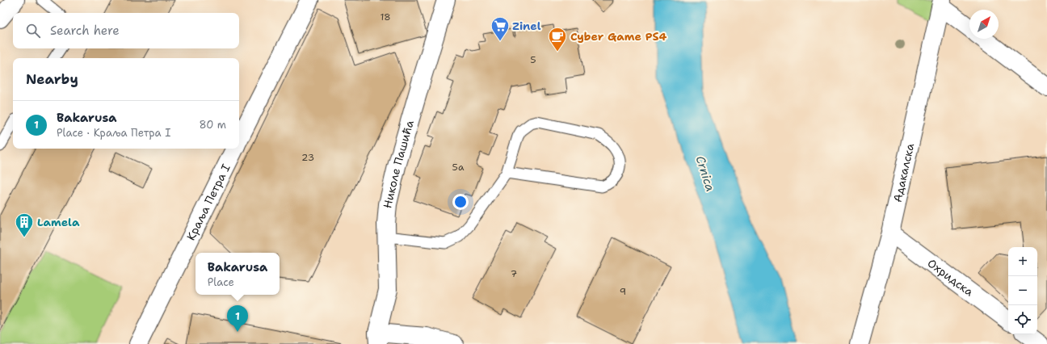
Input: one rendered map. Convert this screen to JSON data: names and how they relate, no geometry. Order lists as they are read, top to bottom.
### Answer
{
  "streets": {
    "street": [
      "Николе Пашића",
      "Адакалска",
      "Краља Петра I",
      "Охридска"
    ]
  },
  "crossings": [
    ["Адакалска", "Охридска"]
  ],
  "water": ["Crnica"],
  "places": {
    "supermarket": ["Zinel"],
    "cafe": ["Cyber Game PS4"],
    "building": ["Lamela"]
  },
  "house_numbers": [
    "18",
    "5",
    "23",
    "5a",
    "7",
    "9"
  ],
  "north": "top right",
  "page": {
    "search": "Search here",
    "heading": "Nearby",
    "list": [
      {
        "mark": "1",
        "name": "Bakarusa",
        "note": "Place · Краља Петра I",
        "value": "80 m"
      }
    ],
    "map_buttons": ["+", "−"],
    "popup": ["Bakarusa", "Place"],
    "pins": "1"
  }
}
